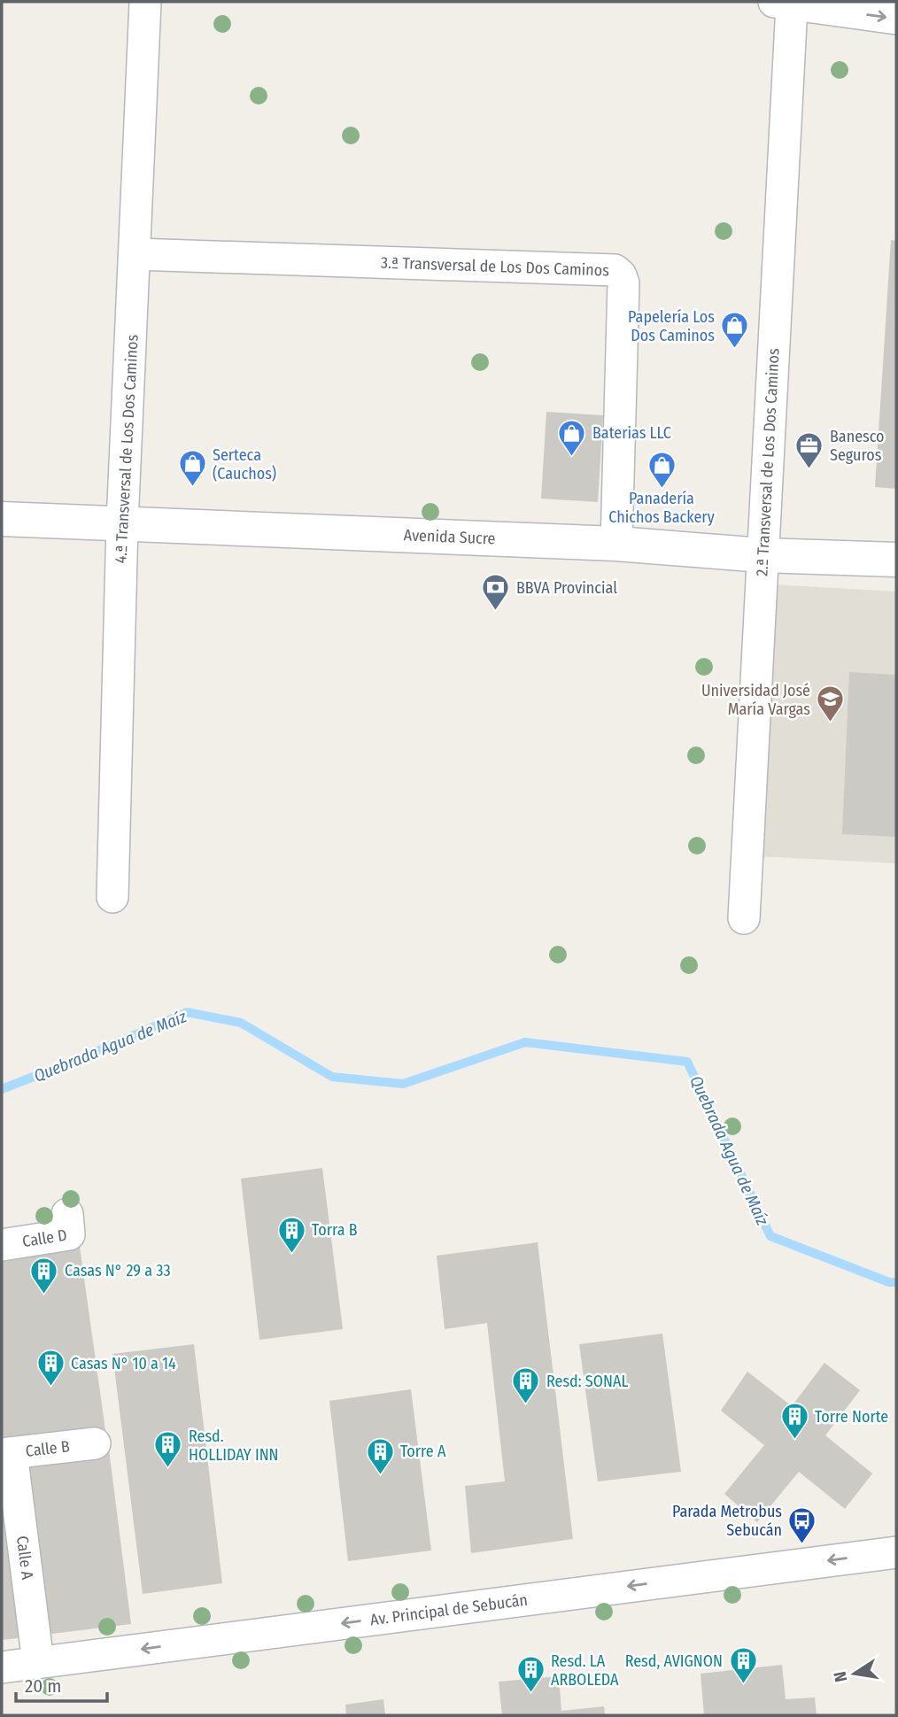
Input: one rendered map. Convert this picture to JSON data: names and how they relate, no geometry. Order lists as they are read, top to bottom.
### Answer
{
  "streets": {
    "main road": ["Avenida Sucre"],
    "street": [
      "3.ª Transversal de Los Dos Caminos",
      "4.ª Transversal de Los Dos Caminos",
      "2.ª Transversal de Los Dos Caminos",
      "Calle D",
      "Calle B",
      "Calle A",
      "Av. Principal de Sebucán"
    ]
  },
  "crossings": [
    ["3.ª Transversal de Los Dos Caminos", "4.ª Transversal de Los Dos Caminos"],
    ["3.ª Transversal de Los Dos Caminos", "Avenida Sucre"],
    ["4.ª Transversal de Los Dos Caminos", "Avenida Sucre"],
    ["2.ª Transversal de Los Dos Caminos", "Avenida Sucre"],
    ["Calle B", "Calle A"],
    ["Calle A", "Av. Principal de Sebucán"]
  ],
  "one_way": ["Av. Principal de Sebucán"],
  "water": ["Quebrada Agua de Maíz"],
  "places": {
    "shop": [
      "Papelería Los Dos Caminos",
      "Baterias LLC",
      "Serteca (Cauchos)",
      "Panadería Chichos Backery"
    ],
    "office": ["Banesco Seguros"],
    "bank": ["BBVA Provincial"],
    "school or university": ["Universidad José María Vargas"],
    "building": [
      "Torra B",
      "Casas N° 29 a 33",
      "Casas N° 10 a 14",
      "Resd: SONAL",
      "Torre Norte",
      "Resd. HOLLIDAY INN",
      "Torre A",
      "Resd, AVIGNON",
      "Resd. LA ARBOLEDA"
    ],
    "bus stop": ["Parada Metrobus Sebucán"]
  },
  "scale_bar": "20 m",
  "north": "left"
}
